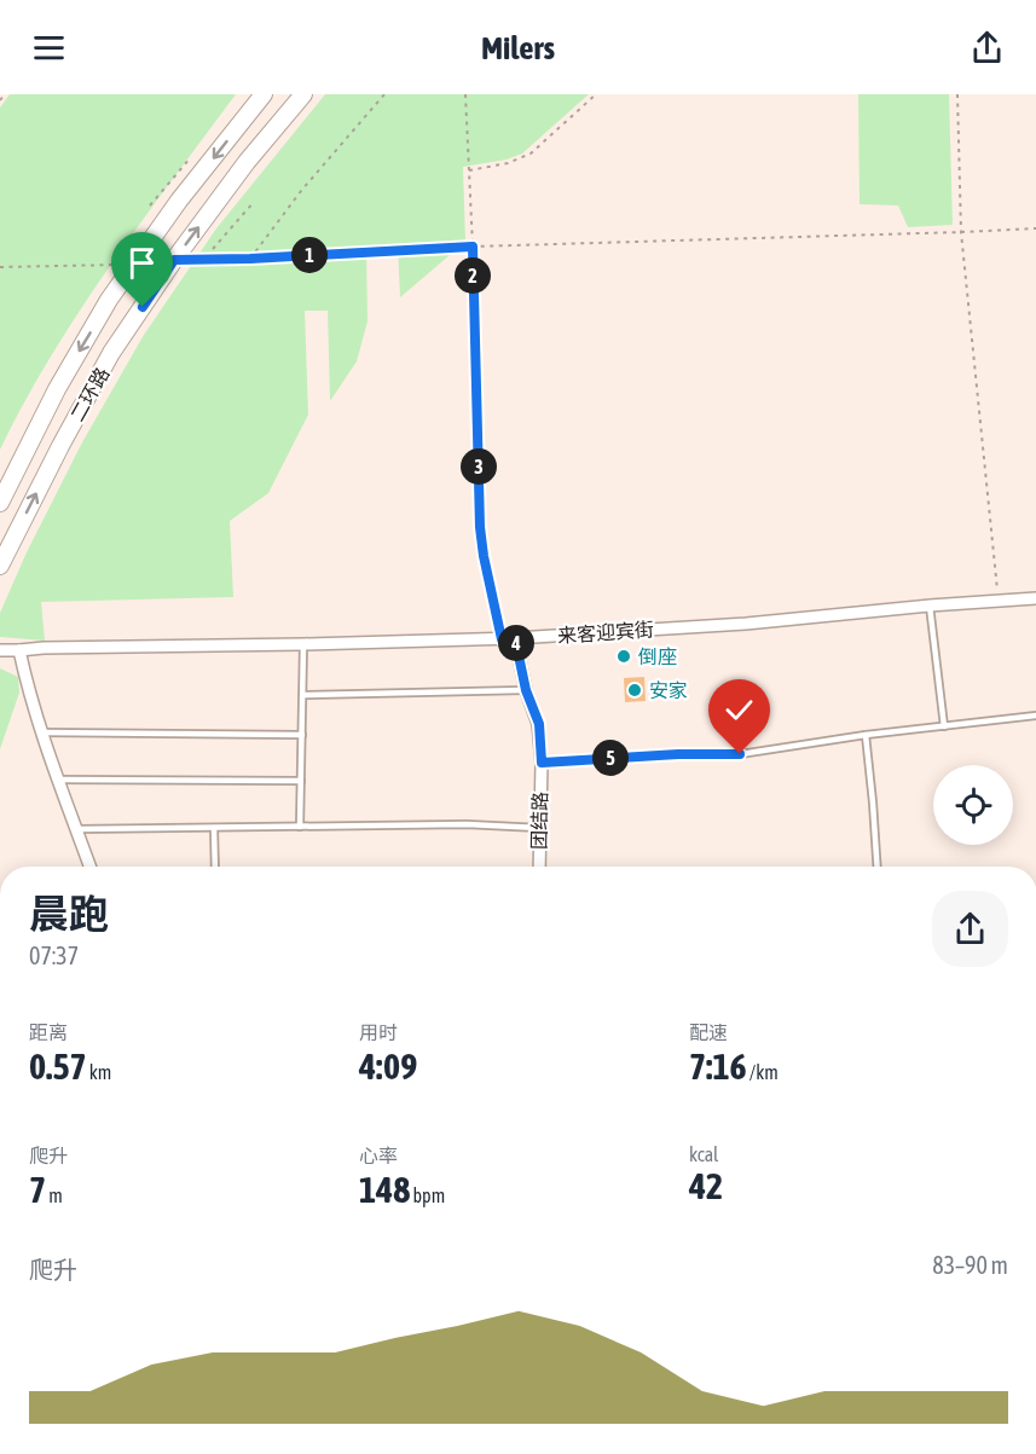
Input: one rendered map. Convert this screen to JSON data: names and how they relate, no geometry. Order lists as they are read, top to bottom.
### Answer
{
  "streets": {
    "main road": ["二环路"],
    "street": ["来客迎宾街", "团结路"]
  },
  "crossings": [
    ["来客迎宾街", "团结路"]
  ],
  "places": ["倒座", "安家"],
  "page": {
    "header": "Milers",
    "pins": [
      "1",
      "2",
      "3",
      "4",
      "5"
    ],
    "heading": ["晨跑", "07:37"],
    "stats": [
      ["距离", "0.57 km"],
      ["用时", "4:09"],
      ["配速", "7:16 /km"],
      ["爬升", "7 m"],
      ["心率", "148 bpm"],
      ["kcal", "42"]
    ],
    "chart": ["爬升", "83–90 m"]
  }
}
